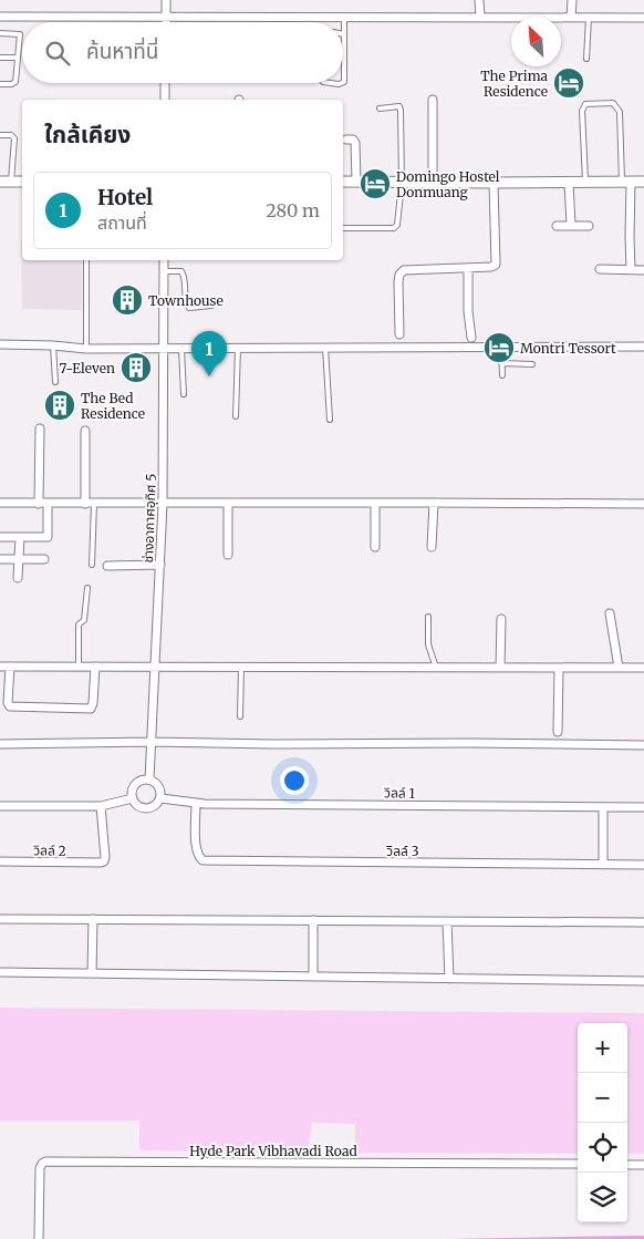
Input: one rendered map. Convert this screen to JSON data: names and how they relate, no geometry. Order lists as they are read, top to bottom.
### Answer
{
  "streets": {
    "street": [
      "ช่างอากาศอุทิศ 5",
      "วิลล์ 1",
      "วิลล์ 2",
      "วิลล์ 3",
      "Hyde Park Vibhavadi Road"
    ]
  },
  "crossings": [
    ["ช่างอากาศอุทิศ 5", "วิลล์ 1"],
    ["วิลล์ 1", "วิลล์ 3"]
  ],
  "places": {
    "hotel": ["The Prima Residence", "Domingo Hostel Donmuang", "Montri Tessort"],
    "building": ["Townhouse", "7-Eleven", "The Bed Residence"]
  },
  "north": "top left",
  "page": {
    "search": "ค้นหาที่นี่",
    "heading": "ใกล้เคียง",
    "list": [
      {
        "mark": "1",
        "name": "Hotel",
        "note": "สถานที่",
        "value": "280 m"
      }
    ],
    "pins": "1",
    "map_buttons": ["+", "−"]
  }
}
